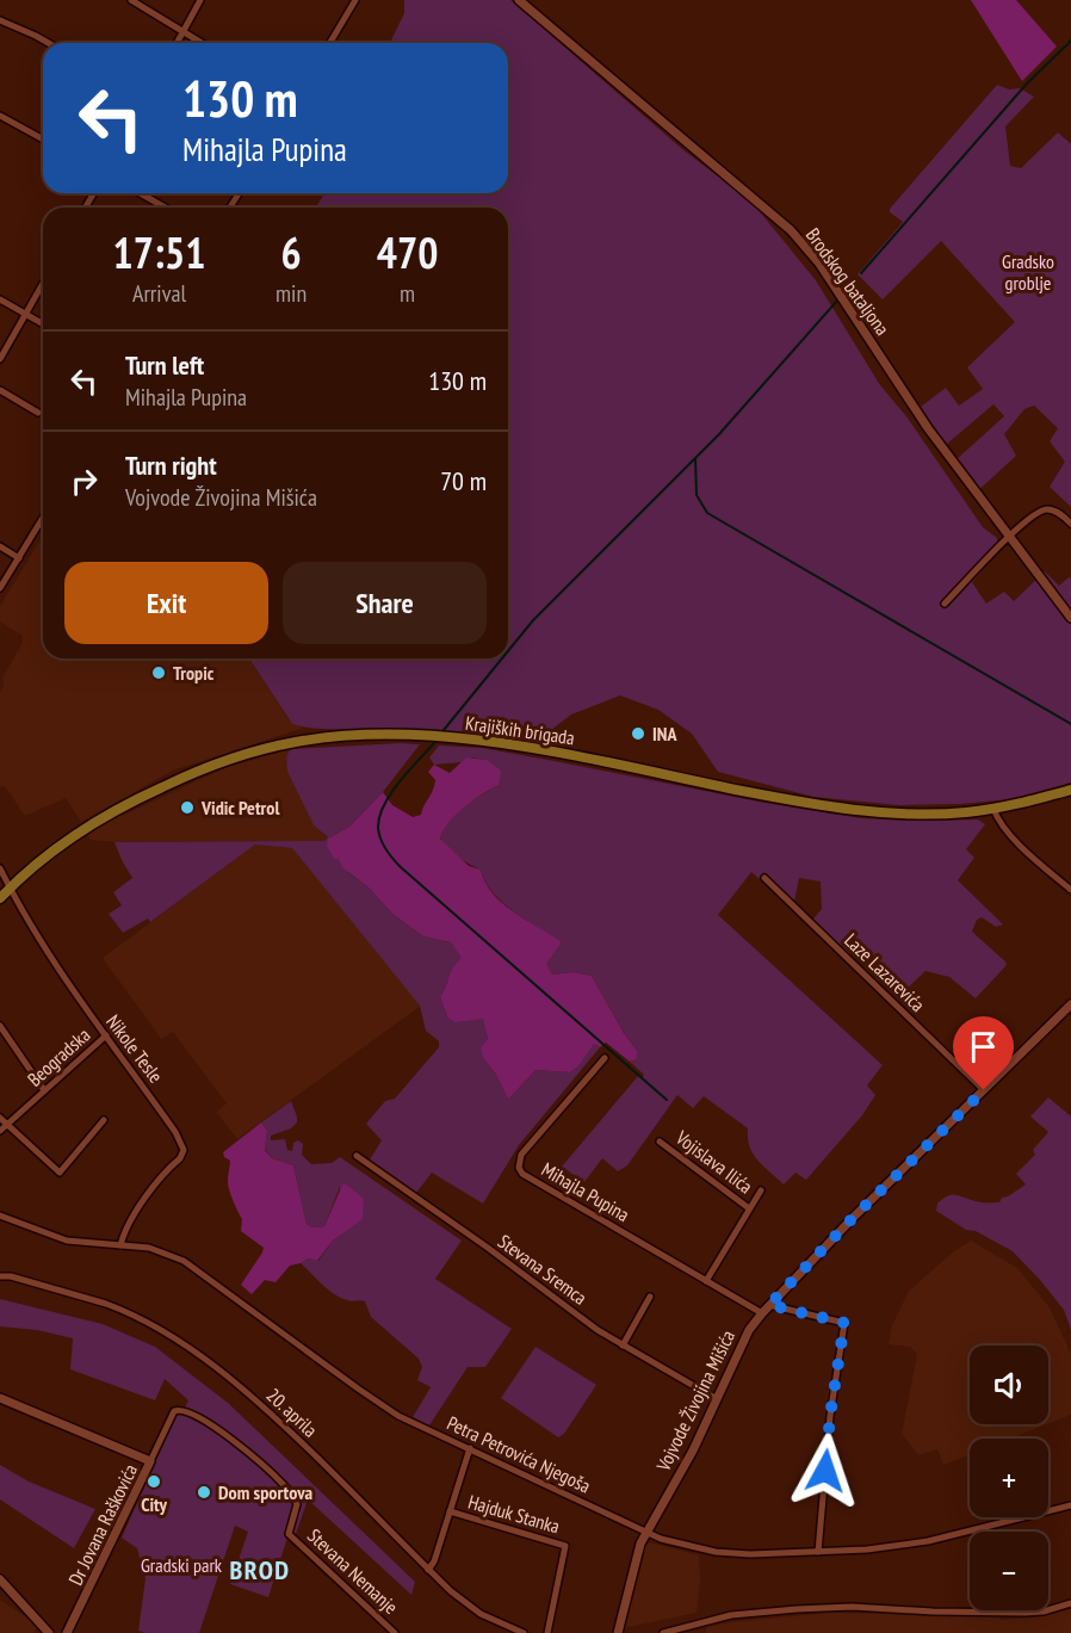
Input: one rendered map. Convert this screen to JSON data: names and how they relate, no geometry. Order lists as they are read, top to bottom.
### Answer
{
  "streets": {
    "main road": ["Krajiških brigada"],
    "street": [
      "Brodskog bataljona",
      "Laze Lazarevića",
      "Nikole Tesle",
      "Beogradska",
      "Vojislava Ilića",
      "Mihajla Pupina",
      "Stevana Sremca",
      "Vojvode Živojina Mišića",
      "20. aprila",
      "Petra Petrovića Njegoša",
      "Hajduk Stanka",
      "Dr Jovana Raškovića",
      "Stevana Nemanje"
    ]
  },
  "crossings": [
    ["Krajiških brigada", "Nikole Tesle"],
    ["Laze Lazarevića", "Vojvode Živojina Mišića"],
    ["Nikole Tesle", "Beogradska"],
    ["Nikole Tesle", "Petra Petrovića Njegoša"],
    ["Mihajla Pupina", "Vojvode Živojina Mišića"],
    ["Stevana Sremca", "Vojvode Živojina Mišića"],
    ["Vojvode Živojina Mišića", "Petra Petrovića Njegoša"],
    ["20. aprila", "Hajduk Stanka"],
    ["Petra Petrovića Njegoša", "Hajduk Stanka"],
    ["Dr Jovana Raškovića", "Stevana Nemanje"]
  ],
  "districts": ["BROD"],
  "parks": ["Gradsko groblje", "Gradski park"],
  "places": [
    "Tropic",
    "INA",
    "Vidic Petrol",
    "City",
    "Dom sportova"
  ],
  "page": {
    "turn": ["130 m", "Mihajla Pupina"],
    "eta": [
      "17:51",
      "Arrival",
      "6",
      "min",
      "470",
      "m"
    ],
    "list": [
      {
        "name": "Turn left",
        "note": "Mihajla Pupina",
        "value": "130 m"
      },
      {
        "name": "Turn right",
        "note": "Vojvode Živojina Mišića",
        "value": "70 m"
      }
    ],
    "buttons": ["Exit", "Share"],
    "map_buttons": ["+", "−"]
  }
}
